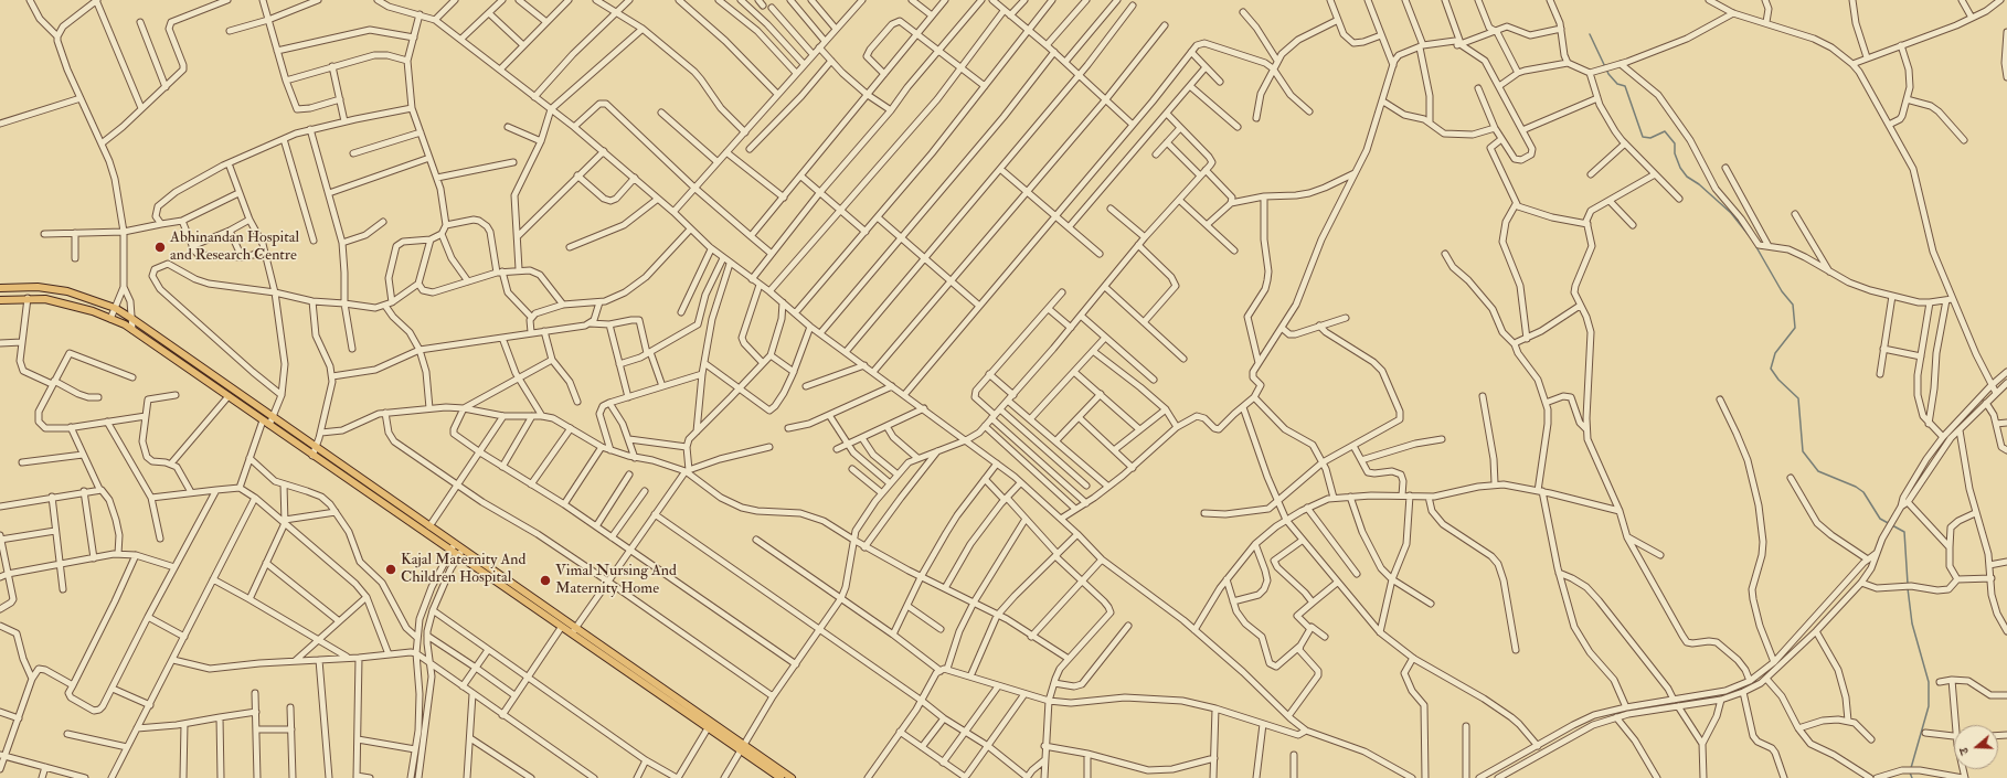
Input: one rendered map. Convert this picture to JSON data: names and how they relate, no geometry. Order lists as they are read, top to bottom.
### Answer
{
  "places": ["Abhinandan Hospital and Research Centre", "Kajal Maternity And Children Hospital", "Vimal Nursing And Maternity Home"],
  "north": "left"
}
